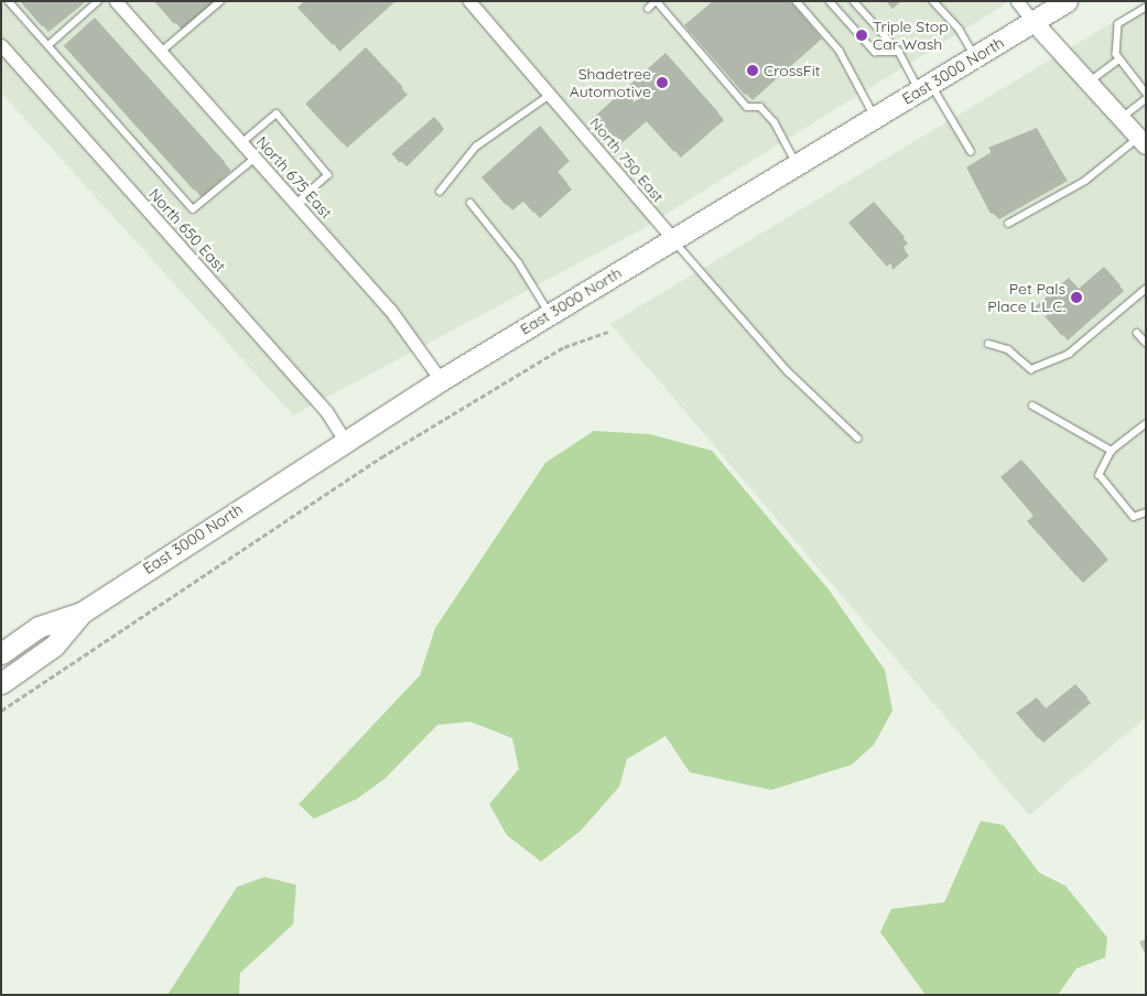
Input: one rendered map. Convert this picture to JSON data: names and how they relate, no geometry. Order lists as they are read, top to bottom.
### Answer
{
  "streets": {
    "main road": ["East 3000 North"],
    "street": ["North 750 East", "North 675 East", "North 650 East"]
  },
  "crossings": [
    ["East 3000 North", "North 750 East"],
    ["East 3000 North", "North 675 East"],
    ["East 3000 North", "North 650 East"]
  ],
  "places": [
    "Triple Stop Car Wash",
    "CrossFit",
    "Shadetree Automotive",
    "Pet Pals Place L.L.C."
  ]
}
